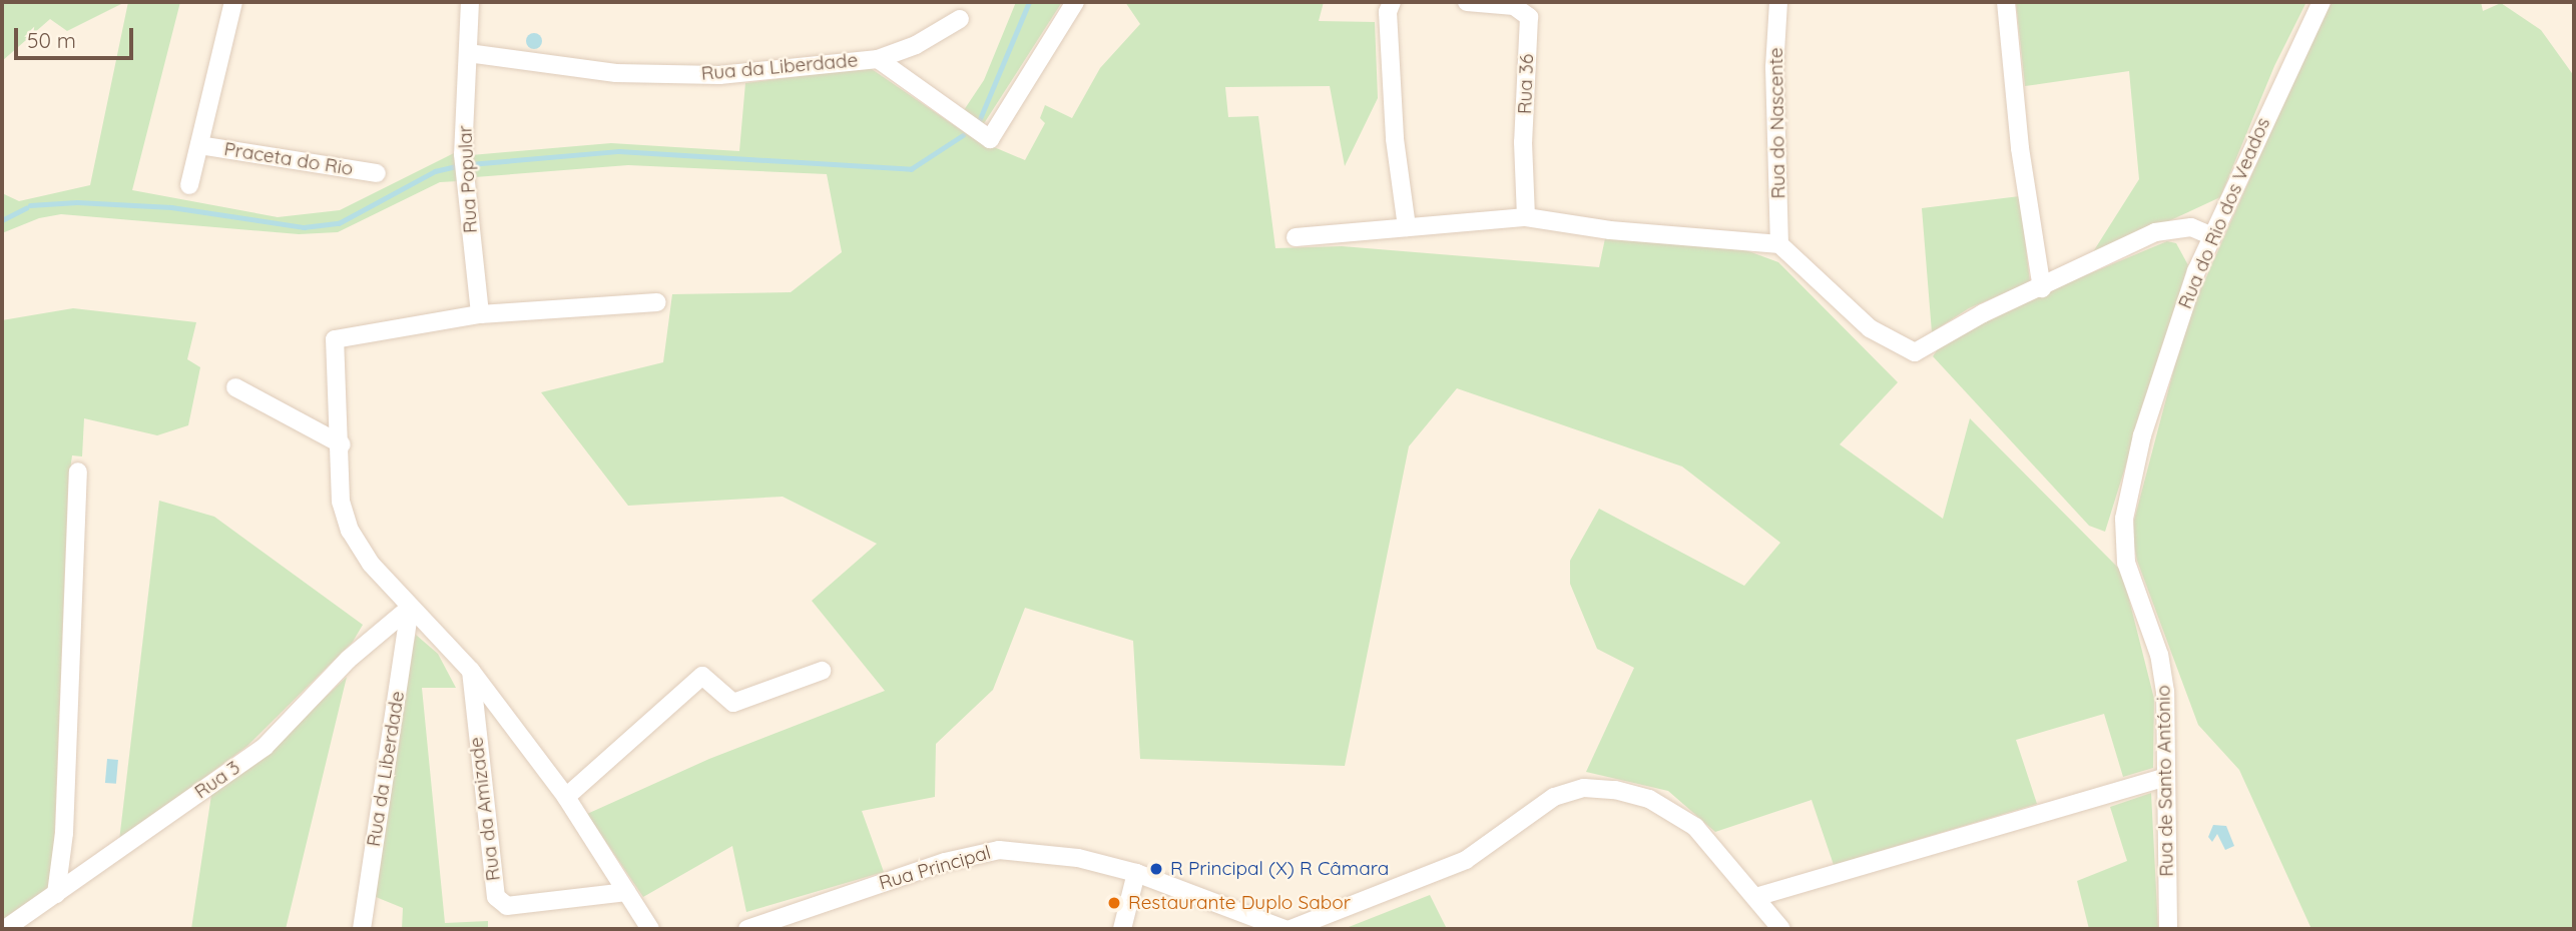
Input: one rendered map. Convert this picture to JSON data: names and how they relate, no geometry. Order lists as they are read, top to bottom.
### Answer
{
  "streets": {
    "street": [
      "Rua da Liberdade",
      "Rua 36",
      "Rua do Nascente",
      "Praceta do Rio",
      "Rua Popular",
      "Rua do Rio dos Veados",
      "Rua 3",
      "Rua de Santo António",
      "Rua da Amizade",
      "Rua Principal"
    ]
  },
  "crossings": [
    ["Rua da Liberdade", "Rua Popular"],
    ["Rua da Liberdade", "Rua 3"],
    ["Rua do Rio dos Veados", "Rua de Santo António"]
  ],
  "places": ["R Principal (X) R Câmara", "Restaurante Duplo Sabor"],
  "scale_bar": "50 m"
}
